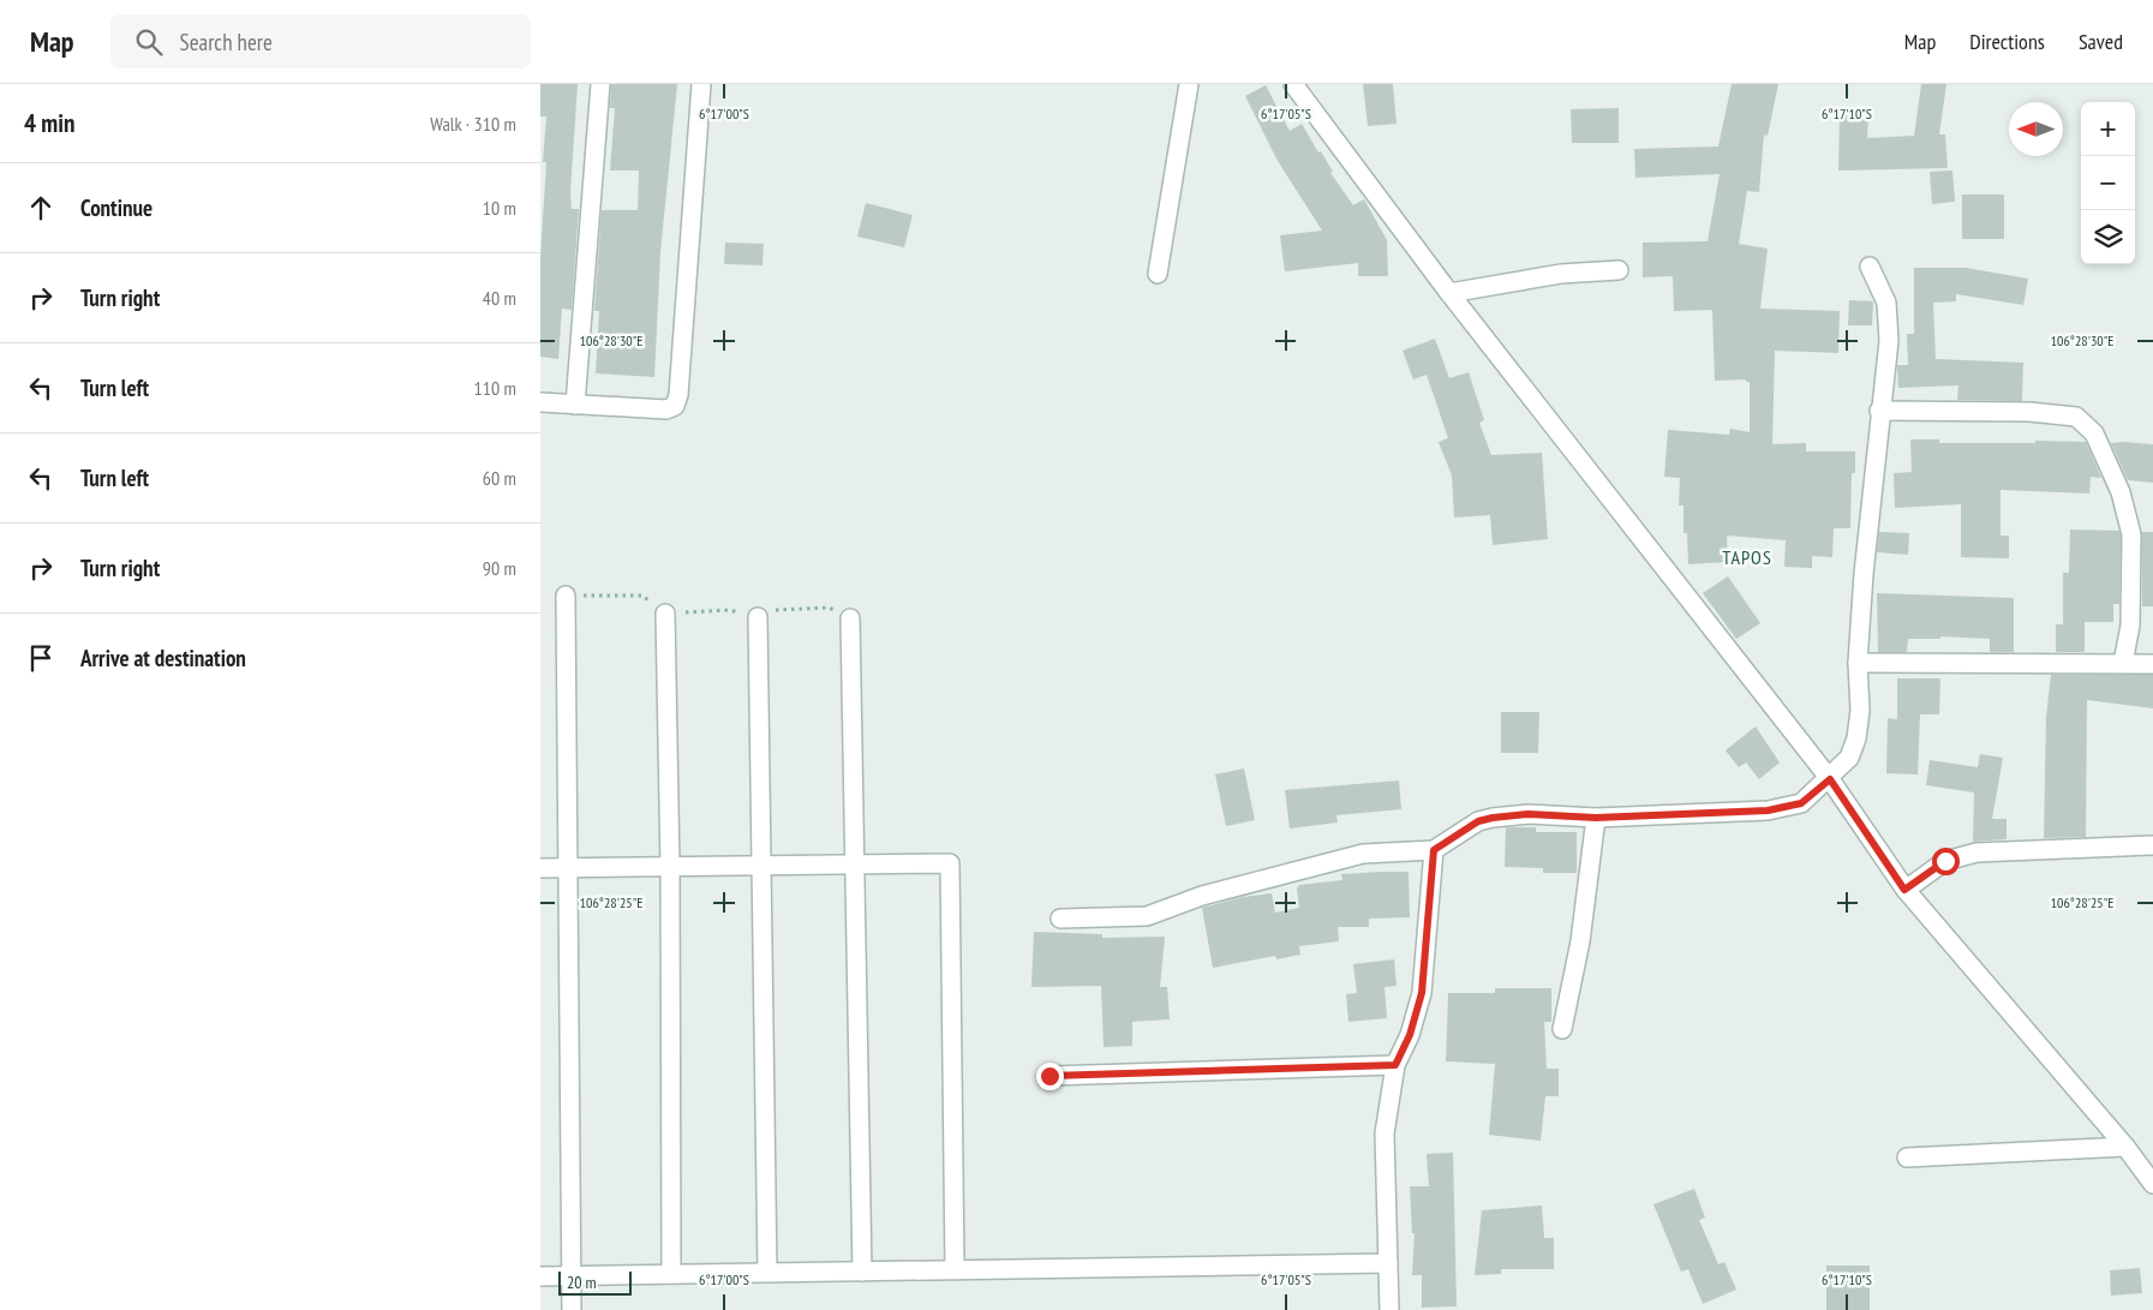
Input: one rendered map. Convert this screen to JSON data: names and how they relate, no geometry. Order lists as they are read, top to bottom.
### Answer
{
  "districts": ["TAPOS"],
  "scale_bar": "20 m",
  "north": "left",
  "page": {
    "header": "Map",
    "search": "Search here",
    "nav": ["Map", "Directions", "Saved"],
    "heading": ["4 min", "Walk · 310 m"],
    "map_buttons": ["+", "−"],
    "list": [
      ["Continue", "10 m"],
      ["Turn right", "40 m"],
      ["Turn left", "110 m"],
      ["Turn left", "60 m"],
      ["Turn right", "90 m"],
      "Arrive at destination"
    ],
    "scale": "20 m"
  },
  "coordinates": [
    "6°17'00\"S",
    "6°17'05\"S",
    "6°17'10\"S",
    "106°28'30\"E",
    "106°28'25\"E"
  ]
}
